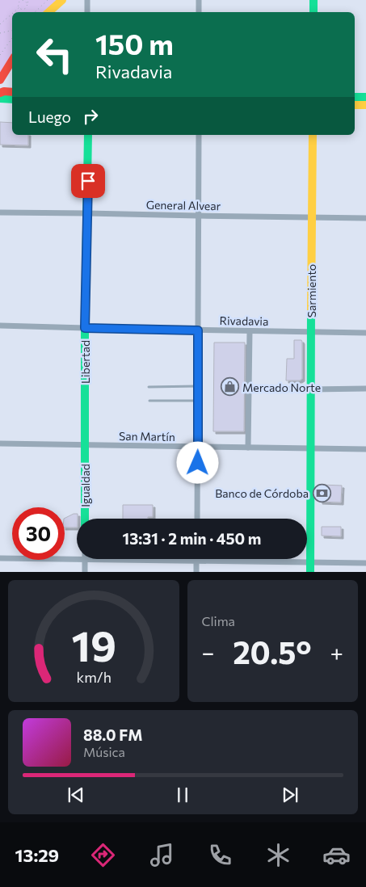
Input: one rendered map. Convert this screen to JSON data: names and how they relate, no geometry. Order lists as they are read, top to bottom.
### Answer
{
  "streets": {
    "main road": ["Sarmiento", "Libertad", "Igualdad"],
    "street": ["General Alvear", "Rivadavia", "San Martín"]
  },
  "crossings": [
    ["General Alvear", "Sarmiento"],
    ["General Alvear", "Libertad"],
    ["Sarmiento", "Rivadavia"],
    ["Sarmiento", "San Martín"],
    ["Rivadavia", "Libertad"],
    ["Libertad", "San Martín"],
    ["Libertad", "Igualdad"],
    ["San Martín", "Igualdad"]
  ],
  "places": {
    "shop": ["Mercado Norte"],
    "bank": ["Banco de Córdoba"]
  },
  "page": {
    "turn": ["150 m", "Rivadavia"],
    "then": "Luego",
    "limit": "30",
    "trip": "13:31 · 2 min · 450 m",
    "tile": "Clima",
    "heat": ["−", "20.5°", "+"],
    "song": ["88.0 FM", "Música"],
    "tabs": "13:29",
    "gauge": ["19", "km/h"]
  }
}
